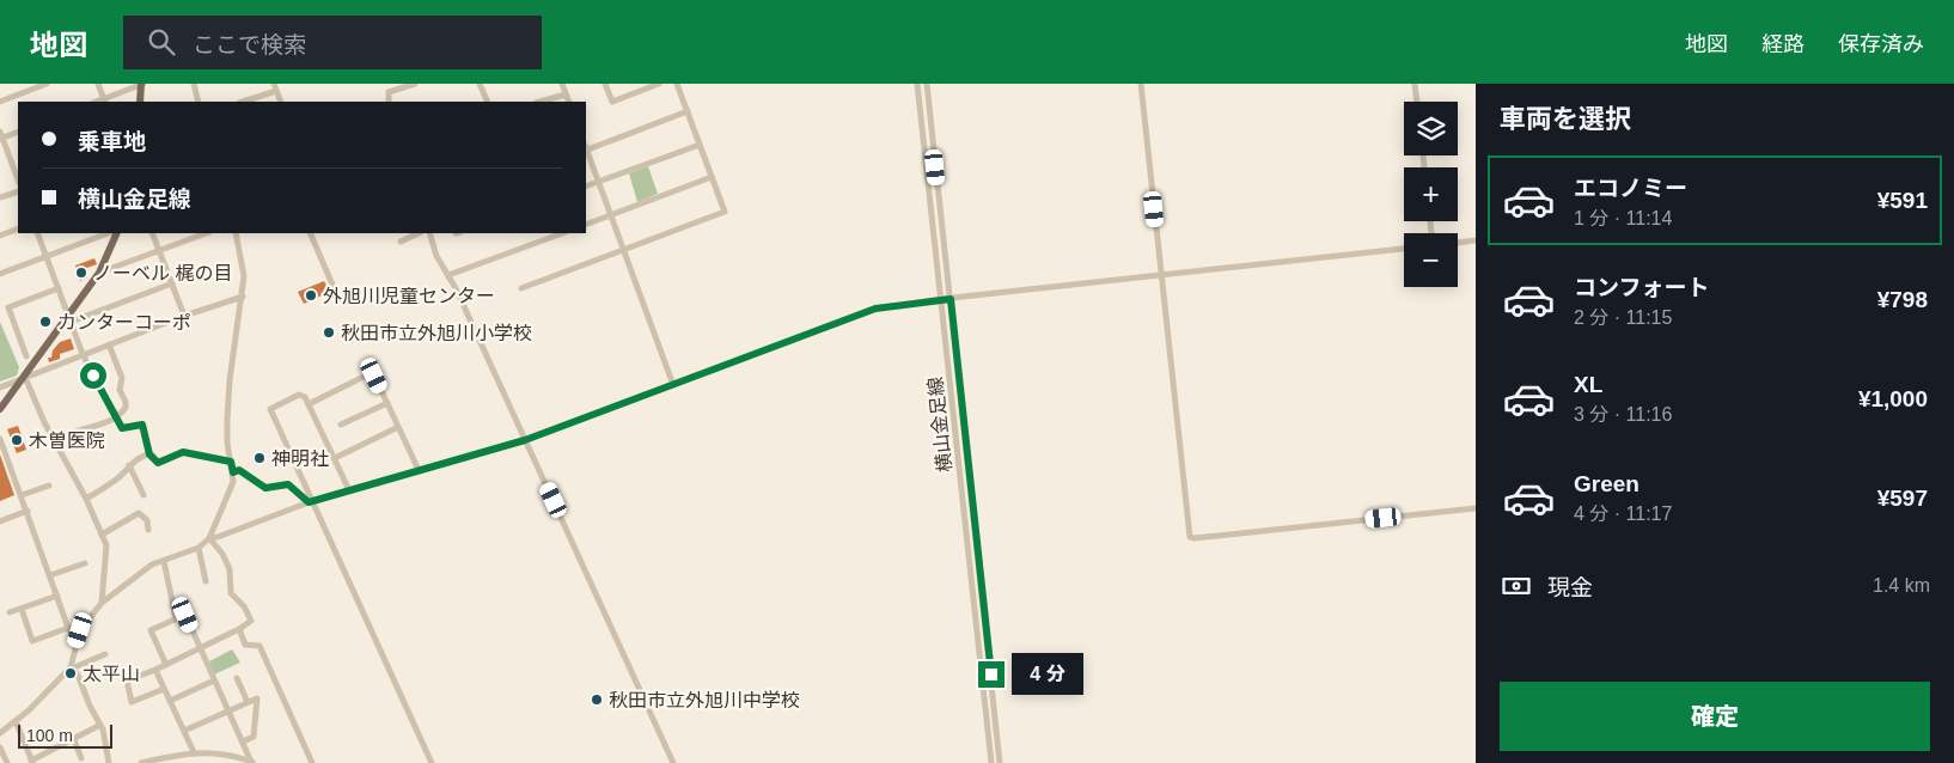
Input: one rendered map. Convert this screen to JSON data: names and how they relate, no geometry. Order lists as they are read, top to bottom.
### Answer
{
  "streets": {
    "street": ["横山金足線"]
  },
  "places": [
    "ノーベル 梶の目",
    "外旭川児童センター",
    "カンターコーポ",
    "秋田市立外旭川小学校",
    "木曽医院",
    "神明社",
    "太平山",
    "秋田市立外旭川中学校"
  ],
  "scale_bar": "100 m",
  "page": {
    "header": "地図",
    "search": "ここで検索",
    "nav": ["地図", "経路", "保存済み"],
    "heading": "車両を選択",
    "map_buttons": ["+", "−"],
    "banner": ["乗車地", "横山金足線"],
    "list": [
      {
        "name": "エコノミー",
        "note": "1 分 · 11:14",
        "value": "¥591"
      },
      {
        "name": "コンフォート",
        "note": "2 分 · 11:15",
        "value": "¥798"
      },
      {
        "name": "XL",
        "note": "3 分 · 11:16",
        "value": "¥1,000"
      },
      {
        "name": "Green",
        "note": "4 分 · 11:17",
        "value": "¥597"
      }
    ],
    "pay": ["現金", "1.4 km"],
    "bubble": "4 分",
    "buttons": "確定",
    "scale": "100 m"
  }
}
